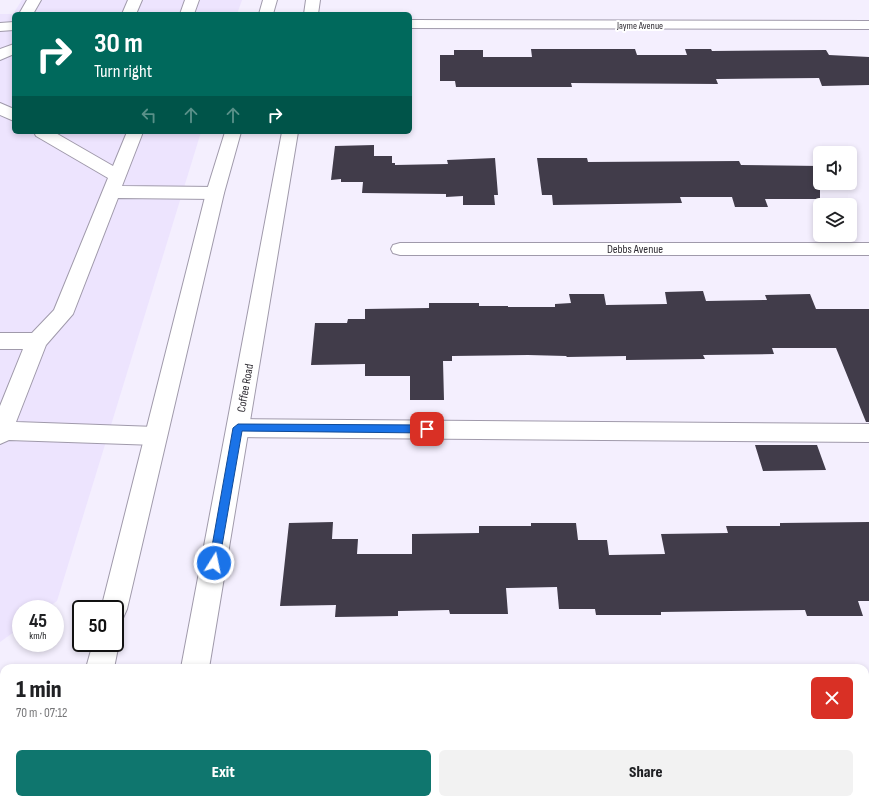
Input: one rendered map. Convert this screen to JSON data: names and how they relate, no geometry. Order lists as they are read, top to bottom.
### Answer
{
  "streets": {
    "main road": ["Jayme Avenue", "Debbs Avenue", "Coffee Road"]
  },
  "page": {
    "turn": ["30 m", "Turn right"],
    "speed": "45 km/h",
    "limit": "50",
    "heading": ["1 min", "70 m · 07:12"],
    "buttons": ["Exit", "Share"]
  }
}
